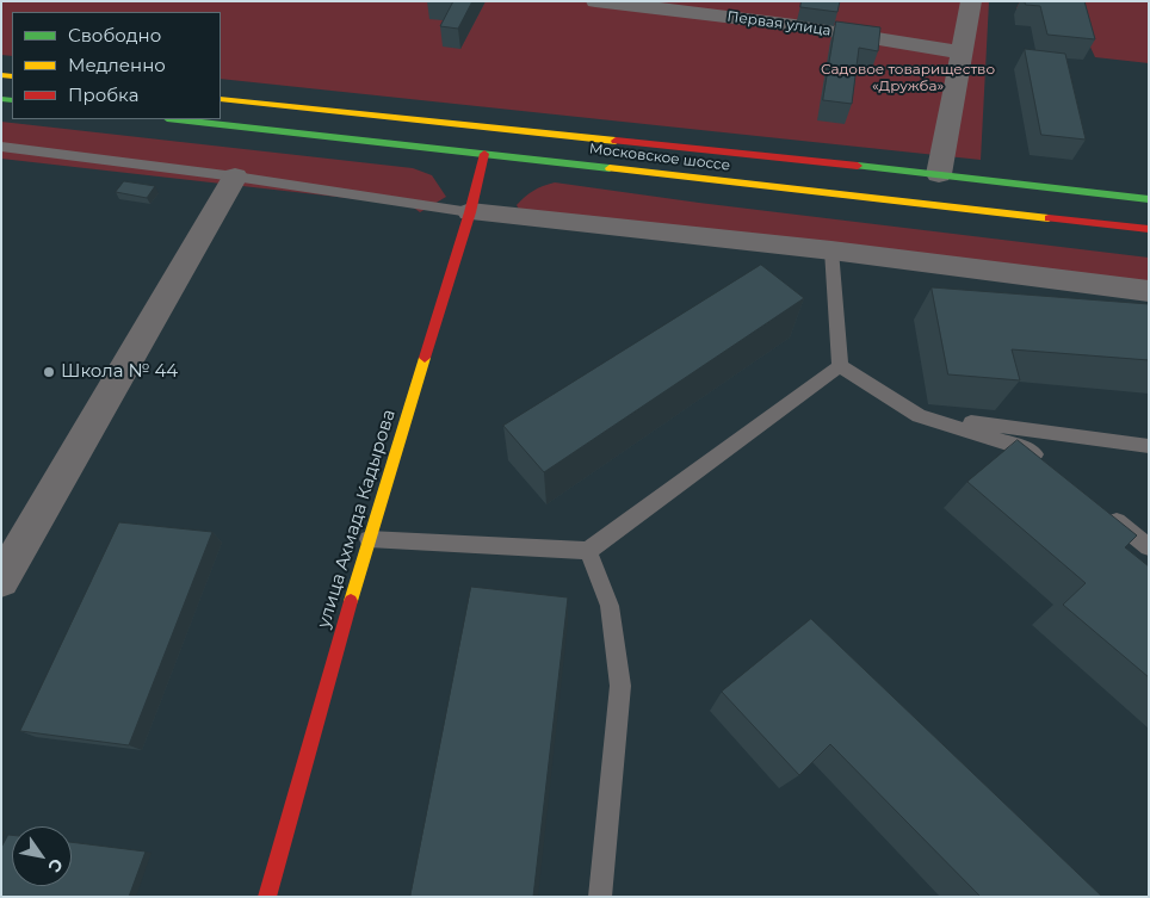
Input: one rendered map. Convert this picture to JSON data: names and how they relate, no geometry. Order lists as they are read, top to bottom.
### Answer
{
  "streets": {
    "main road": ["Московское шоссе", "улица Ахмада Кадырова"],
    "street": ["Первая улица"]
  },
  "crossings": [
    ["Московское шоссе", "улица Ахмада Кадырова"]
  ],
  "parks": ["Садовое товарищество «Дружба»"],
  "places": ["Школа № 44"],
  "legend": ["Свободно", "Медленно", "Пробка"],
  "north": "bottom right"
}
